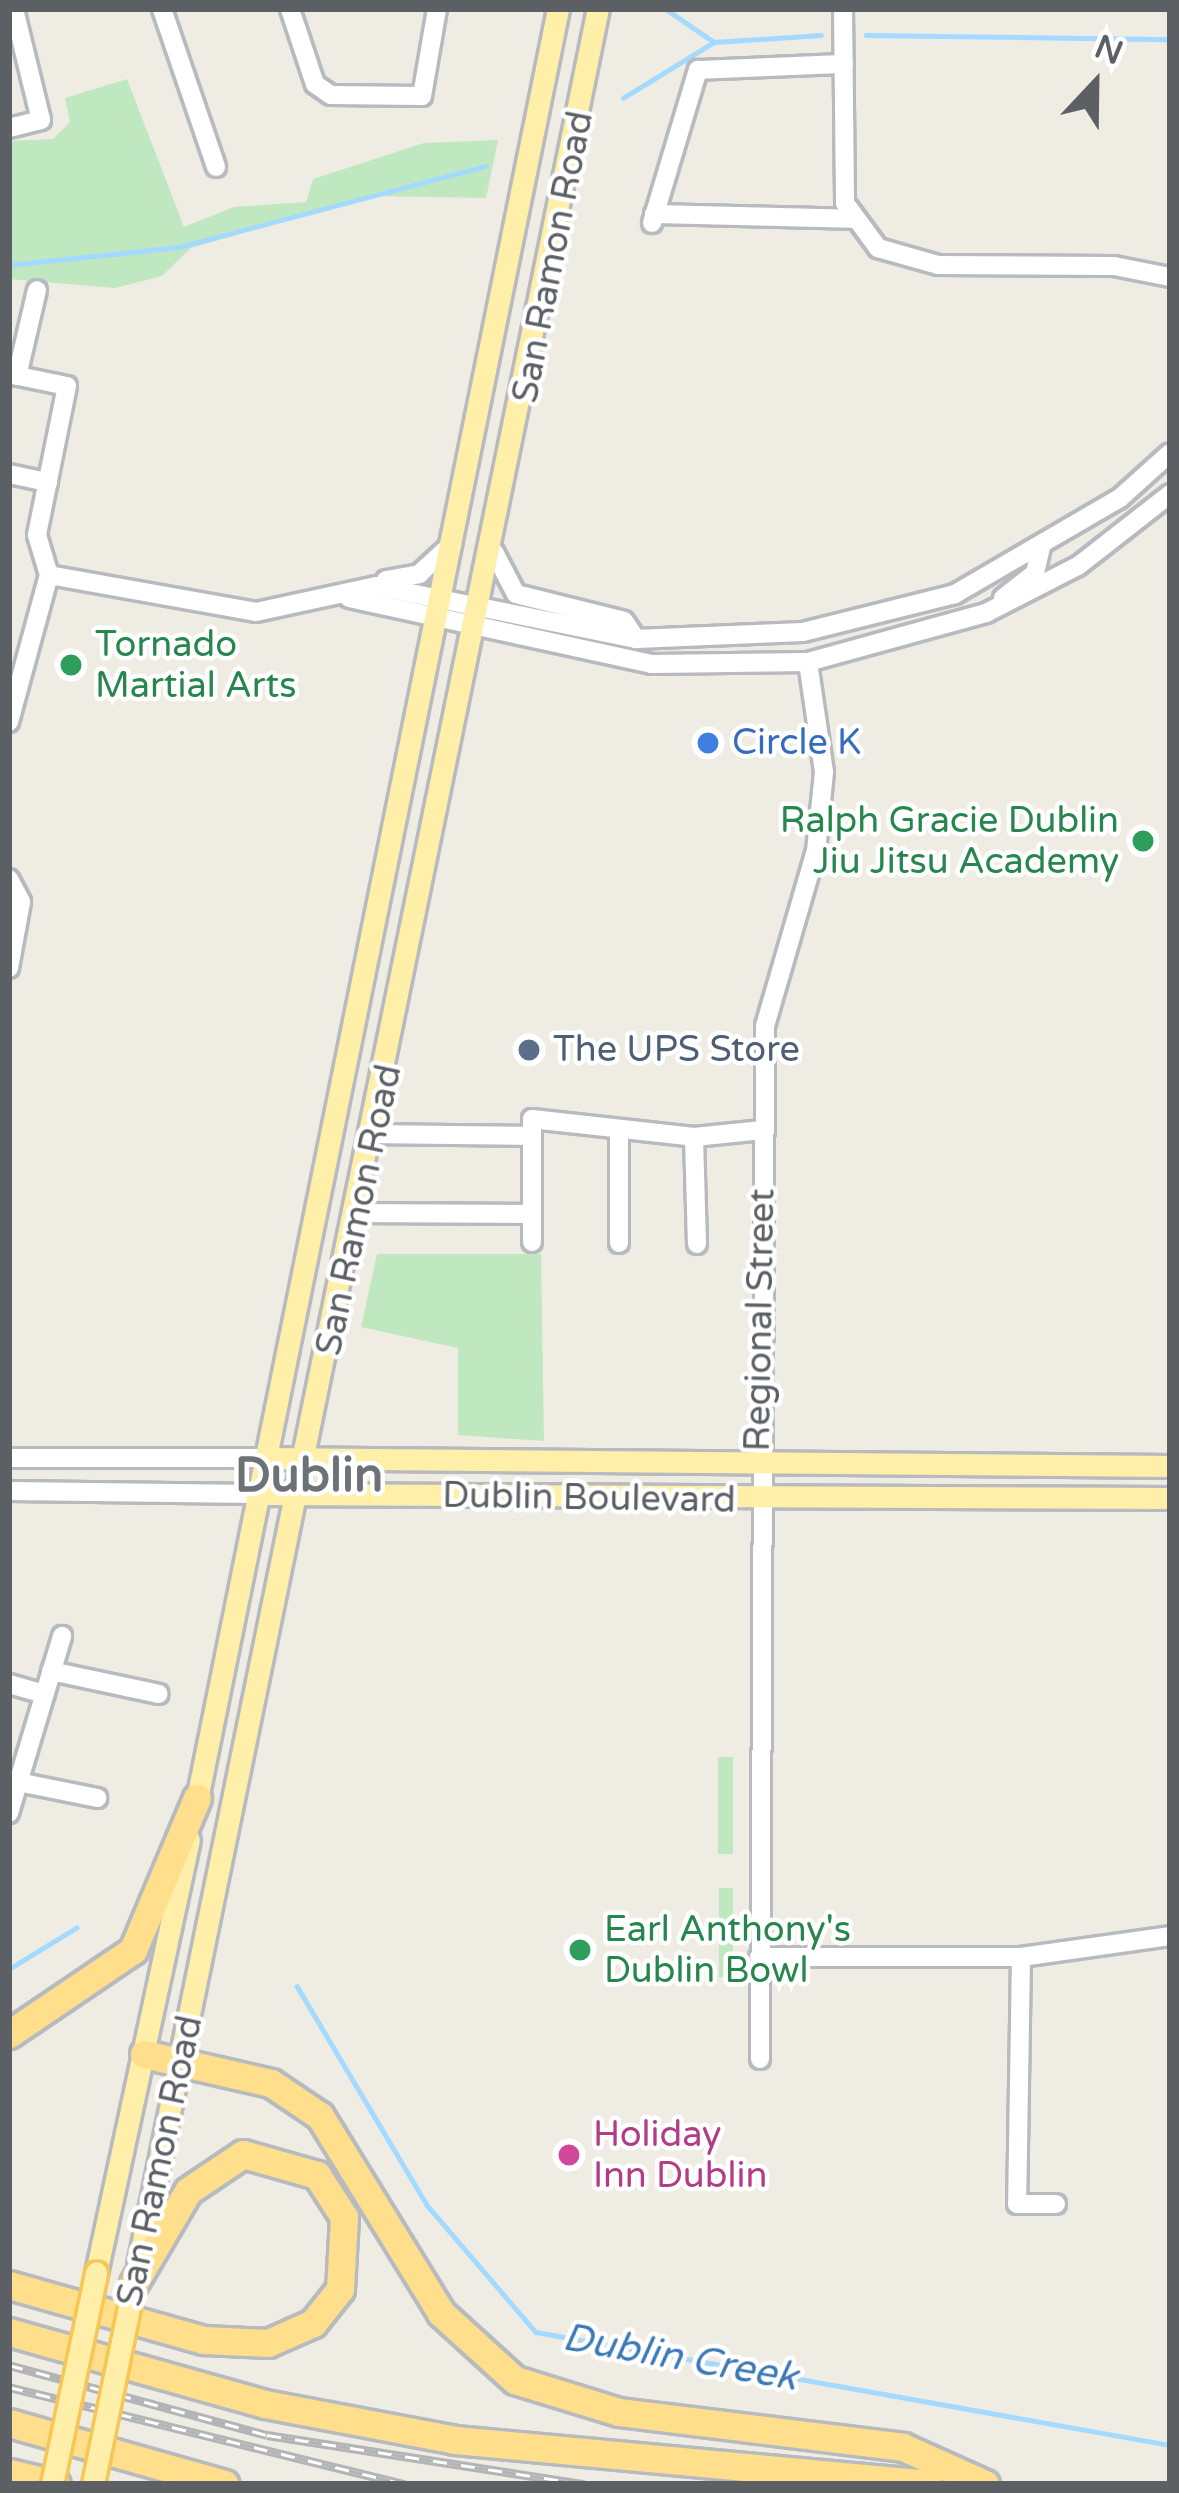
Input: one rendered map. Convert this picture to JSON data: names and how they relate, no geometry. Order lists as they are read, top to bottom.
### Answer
{
  "streets": {
    "main road": ["San Ramon Road", "Dublin Boulevard"],
    "street": ["Regional Street"]
  },
  "crossings": [
    ["San Ramon Road", "Dublin Boulevard"],
    ["Regional Street", "Dublin Boulevard"]
  ],
  "districts": ["Dublin"],
  "water": ["Dublin Creek"],
  "places": [
    "Tornado Martial Arts",
    "Circle K",
    "Ralph Gracie Dublin Jiu Jitsu Academy",
    "The UPS Store",
    "Earl Anthony's Dublin Bowl",
    "Holiday Inn Dublin"
  ],
  "north": "top"
}
